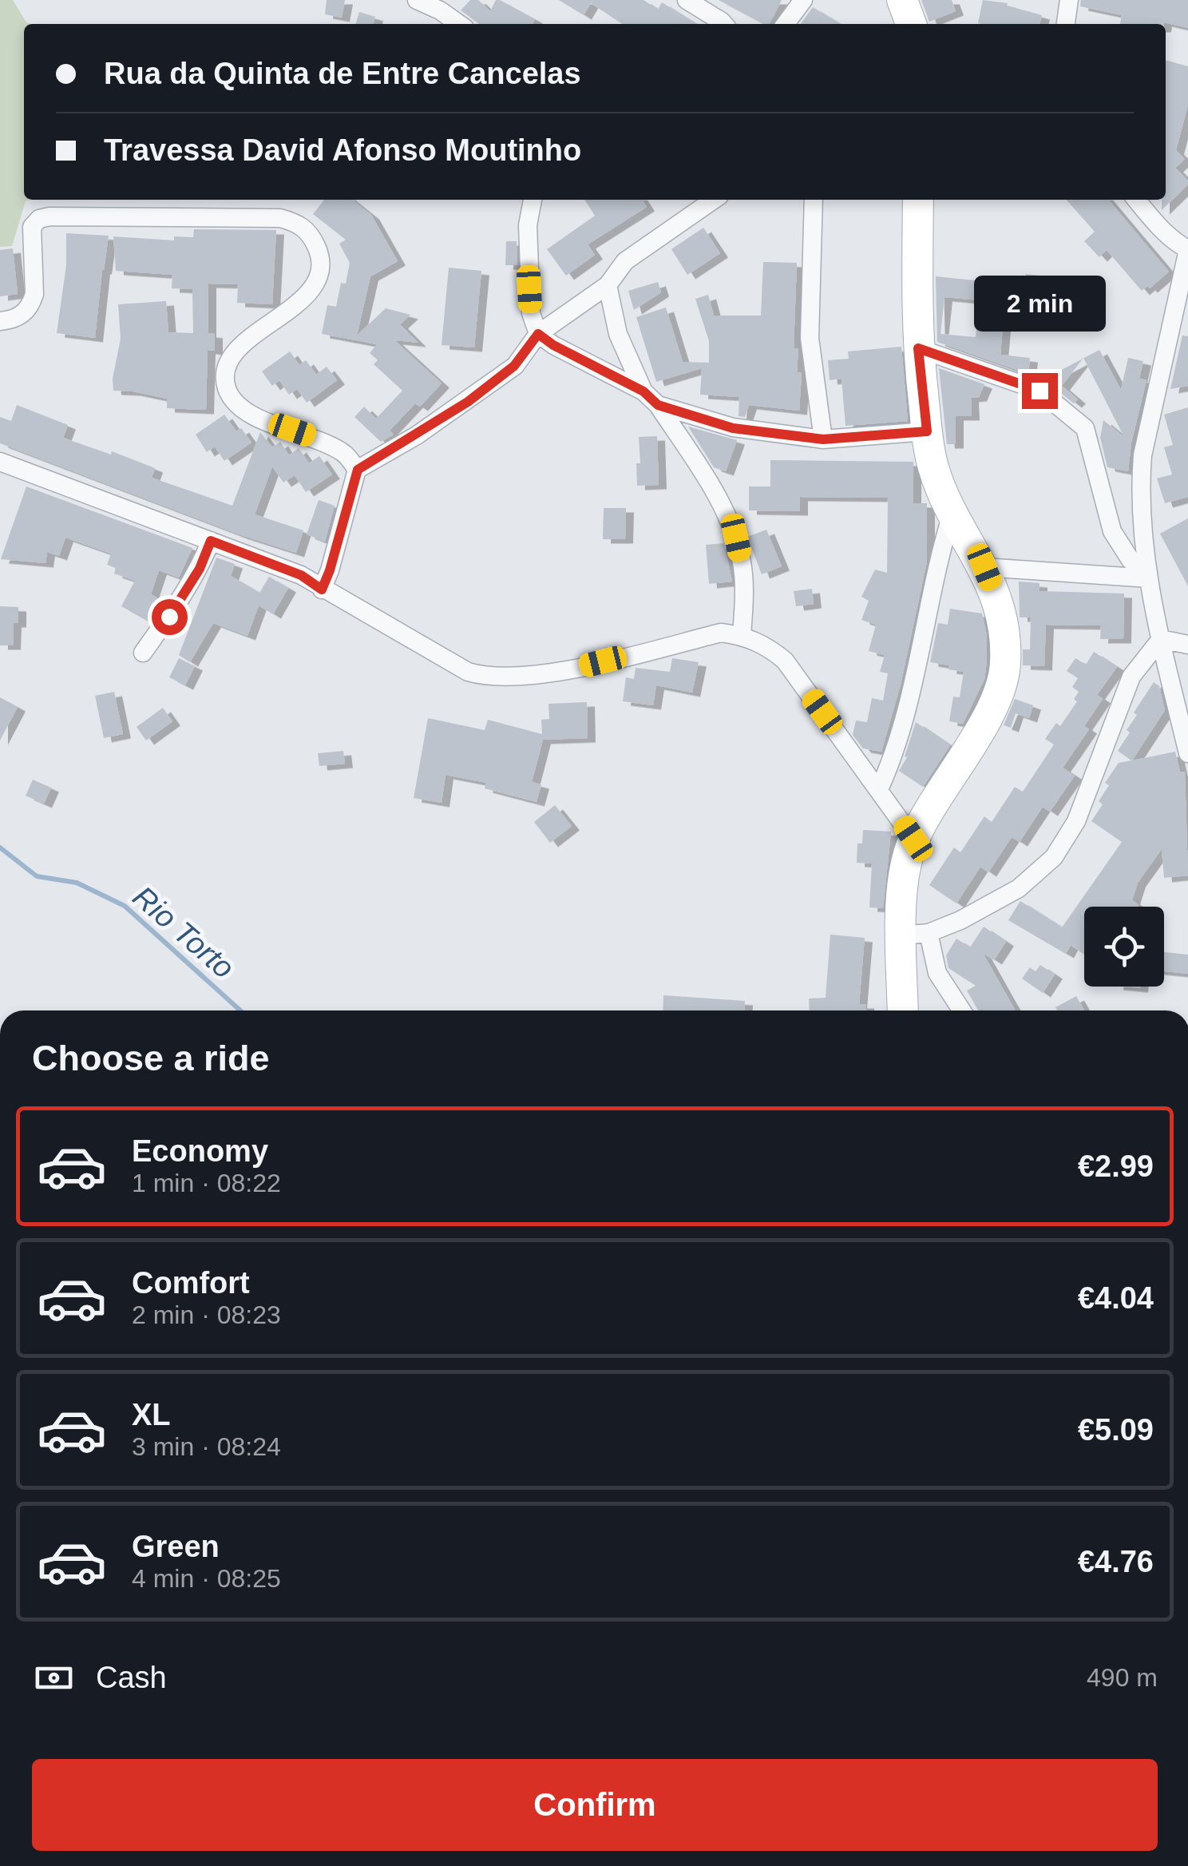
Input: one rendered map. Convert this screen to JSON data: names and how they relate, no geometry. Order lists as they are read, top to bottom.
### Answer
{
  "water": ["Rio Torto"],
  "page": {
    "banner": ["Rua da Quinta de Entre Cancelas", "Travessa David Afonso Moutinho"],
    "bubble": "2 min",
    "heading": "Choose a ride",
    "list": [
      {
        "name": "Economy",
        "note": "1 min · 08:22",
        "value": "€2.99"
      },
      {
        "name": "Comfort",
        "note": "2 min · 08:23",
        "value": "€4.04"
      },
      {
        "name": "XL",
        "note": "3 min · 08:24",
        "value": "€5.09"
      },
      {
        "name": "Green",
        "note": "4 min · 08:25",
        "value": "€4.76"
      }
    ],
    "pay": ["Cash", "490 m"],
    "buttons": "Confirm"
  }
}
